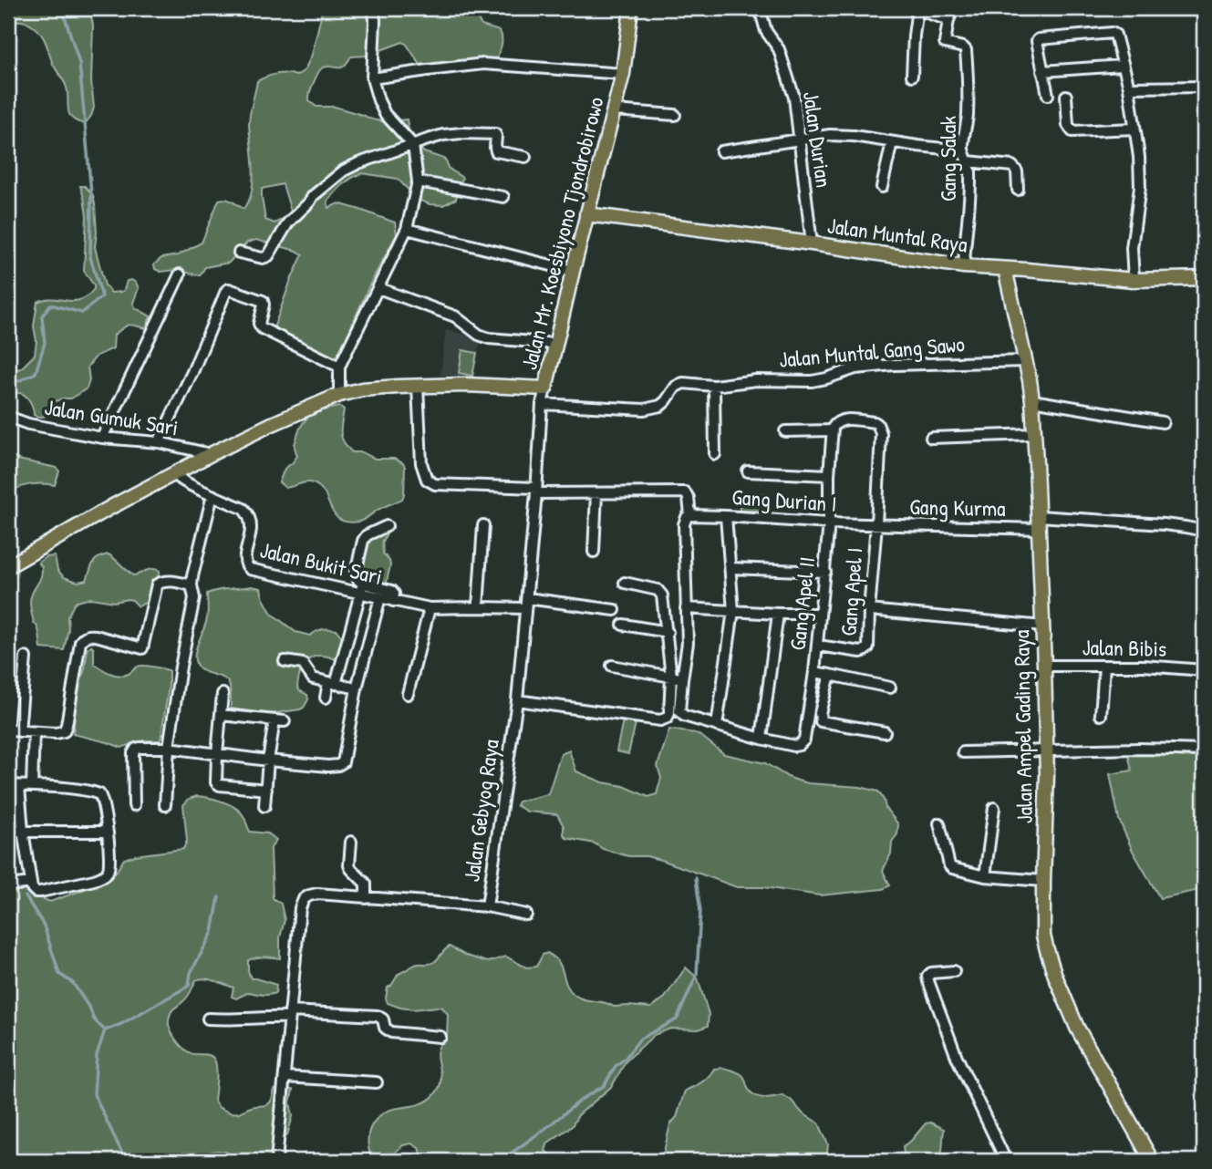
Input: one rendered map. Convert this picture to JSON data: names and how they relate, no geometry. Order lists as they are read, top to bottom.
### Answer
{
  "streets": {
    "main road": ["Jalan Mr. Koesbiyono Tjondrobirowo", "Jalan Muntal Raya", "Jalan Ampel Gading Raya"],
    "street": [
      "Jalan Durian",
      "Gang Salak",
      "Jalan Muntal Gang Sawo",
      "Jalan Gumuk Sari",
      "Gang Durian I",
      "Gang Kurma",
      "Jalan Bukit Sari",
      "Gang Apel I",
      "Gang Apel II",
      "Jalan Bibis",
      "Jalan Gebyog Raya"
    ]
  },
  "crossings": [
    ["Jalan Durian", "Jalan Muntal Raya"],
    ["Gang Salak", "Jalan Muntal Raya"],
    ["Jalan Mr. Koesbiyono Tjondrobirowo", "Jalan Muntal Raya"],
    ["Jalan Mr. Koesbiyono Tjondrobirowo", "Jalan Gumuk Sari"],
    ["Jalan Mr. Koesbiyono Tjondrobirowo", "Jalan Bukit Sari"],
    ["Jalan Mr. Koesbiyono Tjondrobirowo", "Jalan Gebyog Raya"],
    ["Jalan Muntal Raya", "Jalan Ampel Gading Raya"],
    ["Jalan Muntal Gang Sawo", "Jalan Ampel Gading Raya"],
    ["Jalan Muntal Gang Sawo", "Jalan Gebyog Raya"],
    ["Gang Durian I", "Gang Kurma"],
    ["Gang Durian I", "Gang Apel I"],
    ["Gang Durian I", "Gang Apel II"],
    ["Gang Kurma", "Gang Apel I"],
    ["Gang Kurma", "Jalan Ampel Gading Raya"],
    ["Jalan Bukit Sari", "Jalan Gebyog Raya"],
    ["Gang Apel I", "Gang Apel II"],
    ["Jalan Bibis", "Jalan Ampel Gading Raya"]
  ]
}
